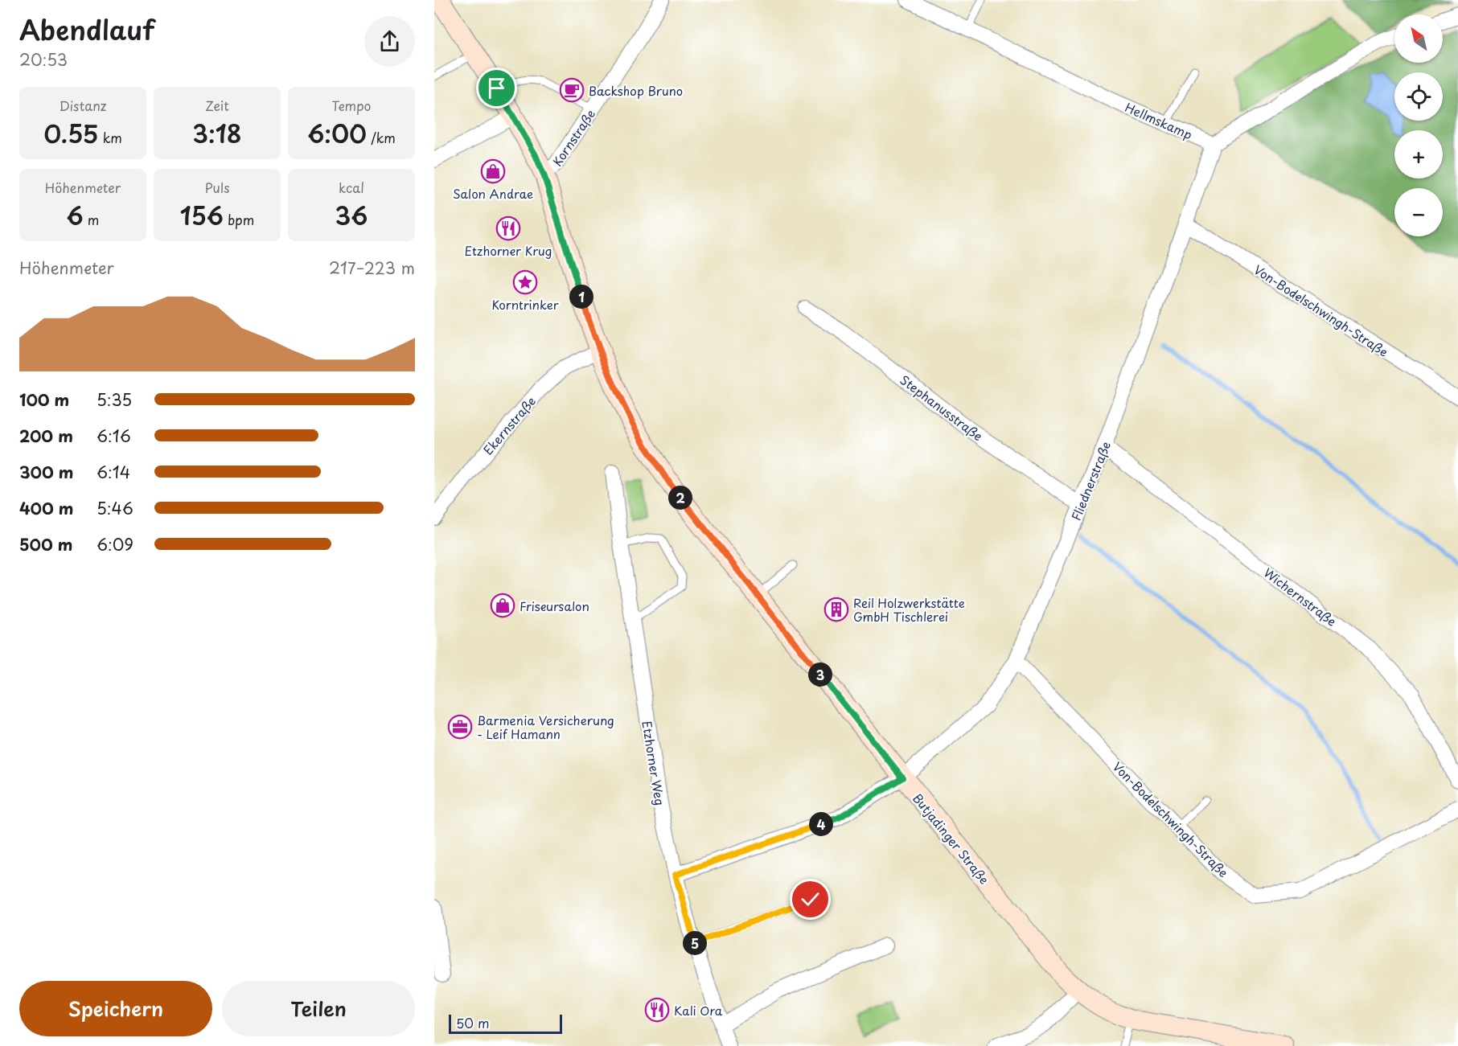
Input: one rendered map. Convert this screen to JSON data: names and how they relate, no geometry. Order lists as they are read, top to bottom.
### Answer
{
  "streets": {
    "street": [
      "Hellmskamp",
      "Kornstraße",
      "Von-Bodelschwingh-Straße",
      "Stephanusstraße",
      "Ekernstraße",
      "Fliednerstraße",
      "Wichernstraße",
      "Etzhorner Weg",
      "Butjadinger Straße"
    ]
  },
  "crossings": [
    ["Hellmskamp", "Fliednerstraße"],
    ["Kornstraße", "Butjadinger Straße"],
    ["Von-Bodelschwingh-Straße", "Fliednerstraße"],
    ["Stephanusstraße", "Fliednerstraße"],
    ["Ekernstraße", "Butjadinger Straße"],
    ["Fliednerstraße", "Wichernstraße"],
    ["Fliednerstraße", "Etzhorner Weg"],
    ["Fliednerstraße", "Butjadinger Straße"]
  ],
  "places": {
    "cafe": ["Backshop Bruno"],
    "shop": ["Salon Andrae", "Friseursalon"],
    "restaurant": ["Etzhorner Krug", "Kali Ora"],
    "place": ["Korntrinker"],
    "building": ["Reil Holzwerkstätte GmbH Tischlerei"],
    "office": ["Barmenia Versicherung - Leif Hamann"]
  },
  "scale_bar": "50 m",
  "north": "top left",
  "page": {
    "heading": ["Abendlauf", "20:53"],
    "map_buttons": ["+", "−"],
    "stats": [
      ["Distanz", "0.55 km"],
      ["Zeit", "3:18"],
      ["Tempo", "6:00 /km"],
      ["Höhenmeter", "6 m"],
      ["Puls", "156 bpm"],
      ["kcal", "36"]
    ],
    "chart": ["Höhenmeter", "217–223 m"],
    "pins": [
      "1",
      "2",
      "3",
      "4",
      "5"
    ],
    "list": [
      {
        "name": "100 m",
        "note": "5:35"
      },
      {
        "name": "200 m",
        "note": "6:16"
      },
      {
        "name": "300 m",
        "note": "6:14"
      },
      {
        "name": "400 m",
        "note": "5:46"
      },
      {
        "name": "500 m",
        "note": "6:09"
      }
    ],
    "buttons": ["Speichern", "Teilen"],
    "scale": "50 m"
  }
}
